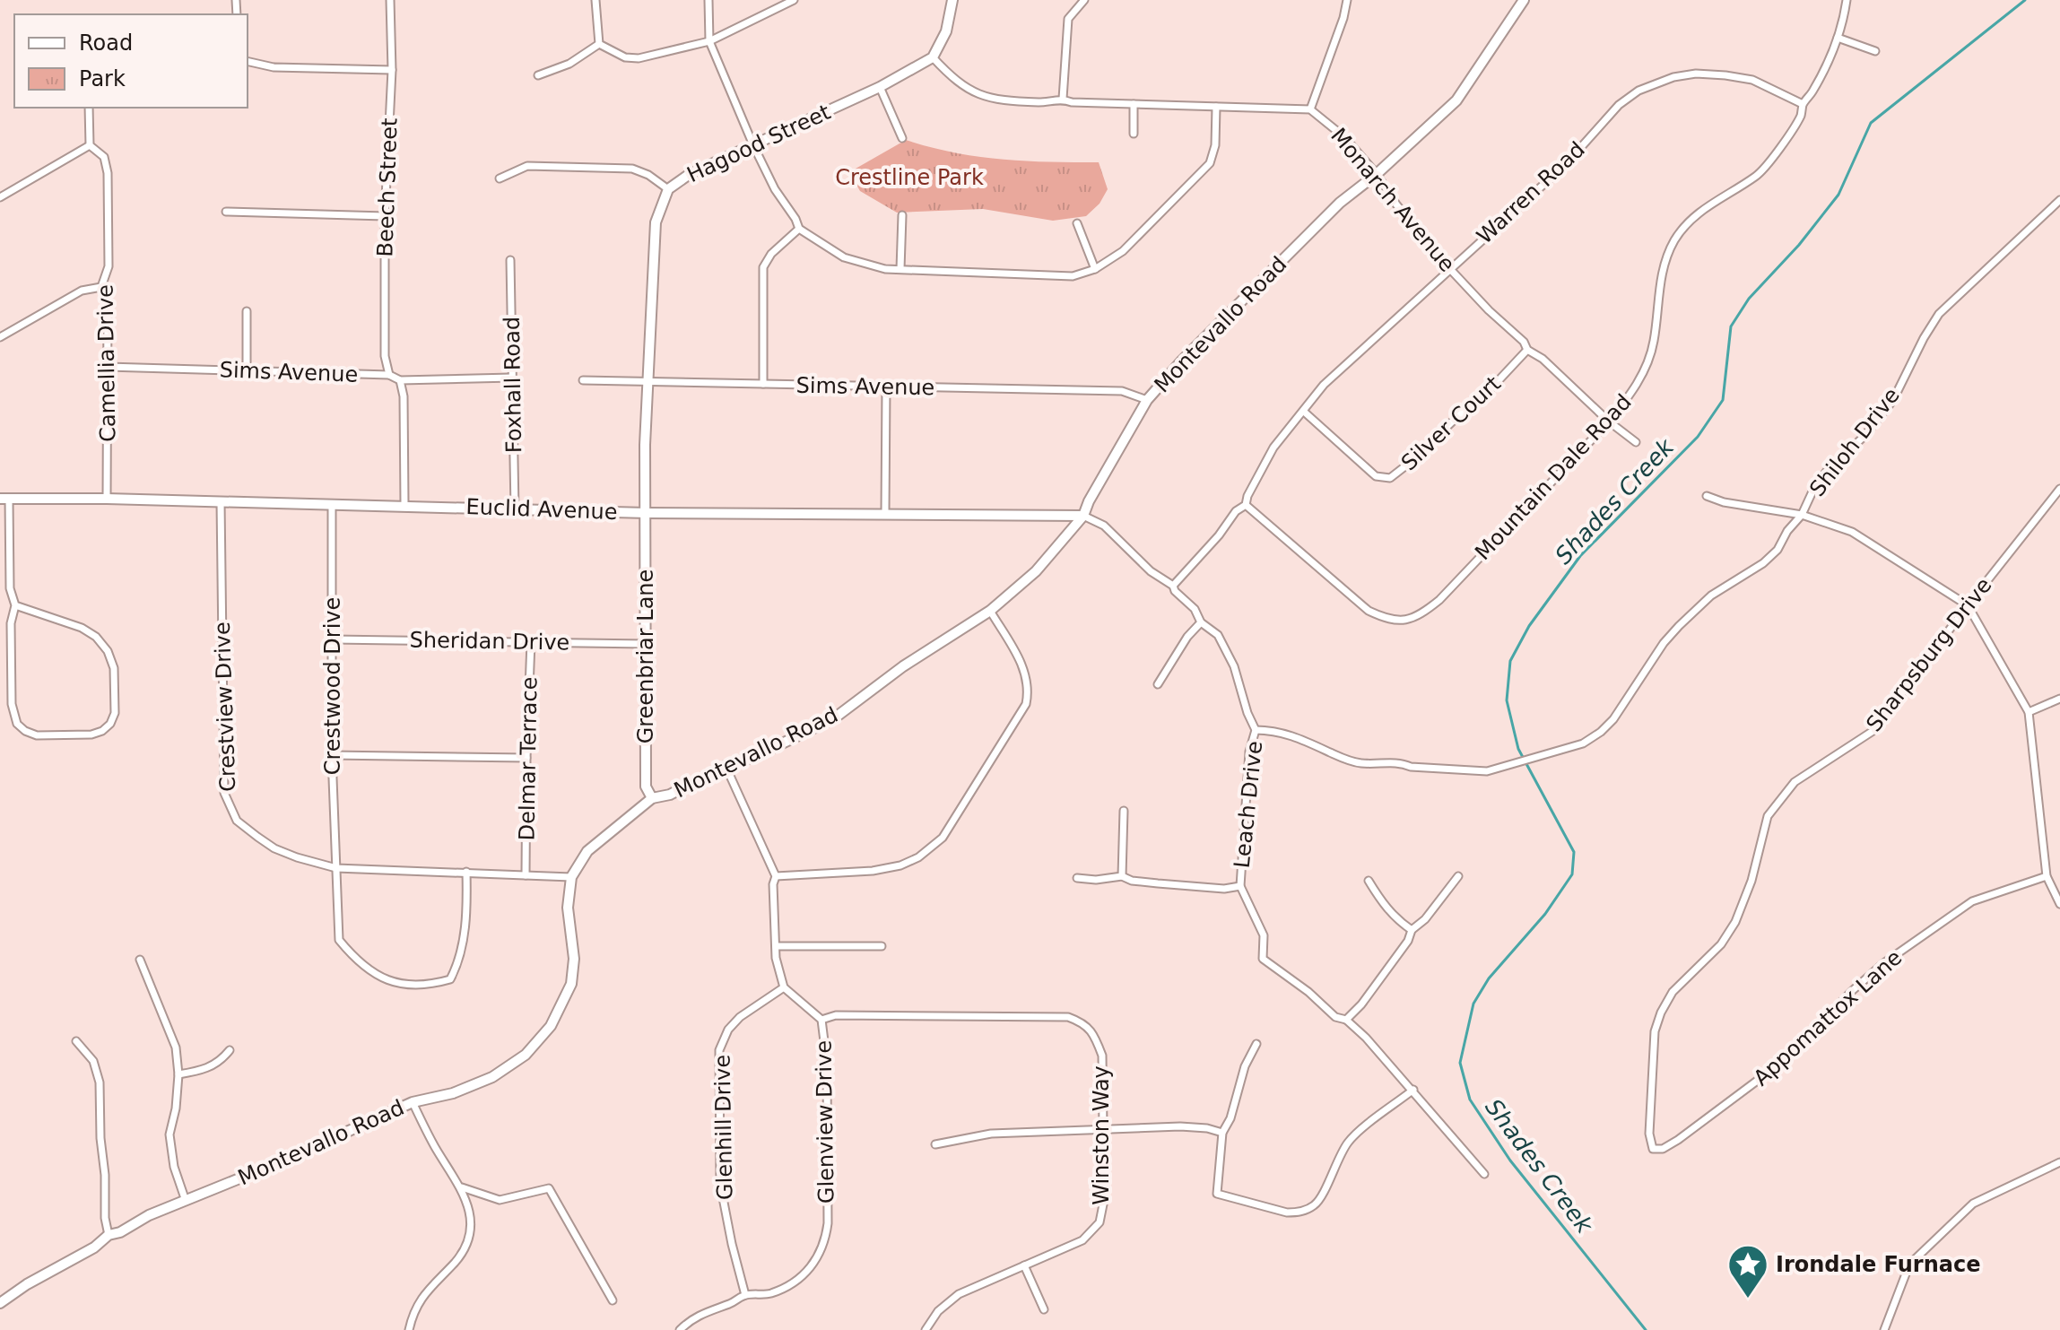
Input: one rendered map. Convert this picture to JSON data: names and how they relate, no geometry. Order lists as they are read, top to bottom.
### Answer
{
  "streets": {
    "main road": [
      "Hagood Street",
      "Montevallo Road",
      "Euclid Avenue",
      "Greenbriar Lane"
    ],
    "street": [
      "Beech Street",
      "Warren Road",
      "Monarch Avenue",
      "Camellia Drive",
      "Sims Avenue",
      "Foxhall Road",
      "Silver Court",
      "Shiloh Drive",
      "Mountain Dale Road",
      "Sheridan Drive",
      "Sharpsburg Drive",
      "Crestwood Drive",
      "Crestview Drive",
      "Delmar Terrace",
      "Leach Drive",
      "Appomattox Lane",
      "Glenview Drive",
      "Glenhill Drive",
      "Winston Way"
    ]
  },
  "crossings": [
    ["Hagood Street", "Sims Avenue"],
    ["Hagood Street", "Euclid Avenue"],
    ["Hagood Street", "Greenbriar Lane"],
    ["Beech Street", "Sims Avenue"],
    ["Warren Road", "Monarch Avenue"],
    ["Warren Road", "Silver Court"],
    ["Warren Road", "Mountain Dale Road"],
    ["Warren Road", "Leach Drive"],
    ["Monarch Avenue", "Montevallo Road"],
    ["Monarch Avenue", "Silver Court"],
    ["Monarch Avenue", "Mountain Dale Road"],
    ["Montevallo Road", "Sims Avenue"],
    ["Montevallo Road", "Euclid Avenue"],
    ["Montevallo Road", "Greenbriar Lane"],
    ["Montevallo Road", "Crestview Drive"],
    ["Montevallo Road", "Leach Drive"],
    ["Camellia Drive", "Sims Avenue"],
    ["Camellia Drive", "Euclid Avenue"],
    ["Sims Avenue", "Foxhall Road"],
    ["Foxhall Road", "Euclid Avenue"],
    ["Shiloh Drive", "Leach Drive"],
    ["Euclid Avenue", "Greenbriar Lane"],
    ["Euclid Avenue", "Crestwood Drive"],
    ["Euclid Avenue", "Crestview Drive"],
    ["Euclid Avenue", "Leach Drive"],
    ["Sheridan Drive", "Greenbriar Lane"],
    ["Sheridan Drive", "Crestwood Drive"],
    ["Sheridan Drive", "Delmar Terrace"],
    ["Sharpsburg Drive", "Appomattox Lane"],
    ["Crestwood Drive", "Crestview Drive"],
    ["Crestview Drive", "Delmar Terrace"],
    ["Glenview Drive", "Glenhill Drive"],
    ["Glenview Drive", "Winston Way"]
  ],
  "water": ["Shades Creek"],
  "parks": ["Crestline Park"],
  "places": {
    "place": ["Irondale Furnace"]
  },
  "legend": ["Road", "Park"]
}
